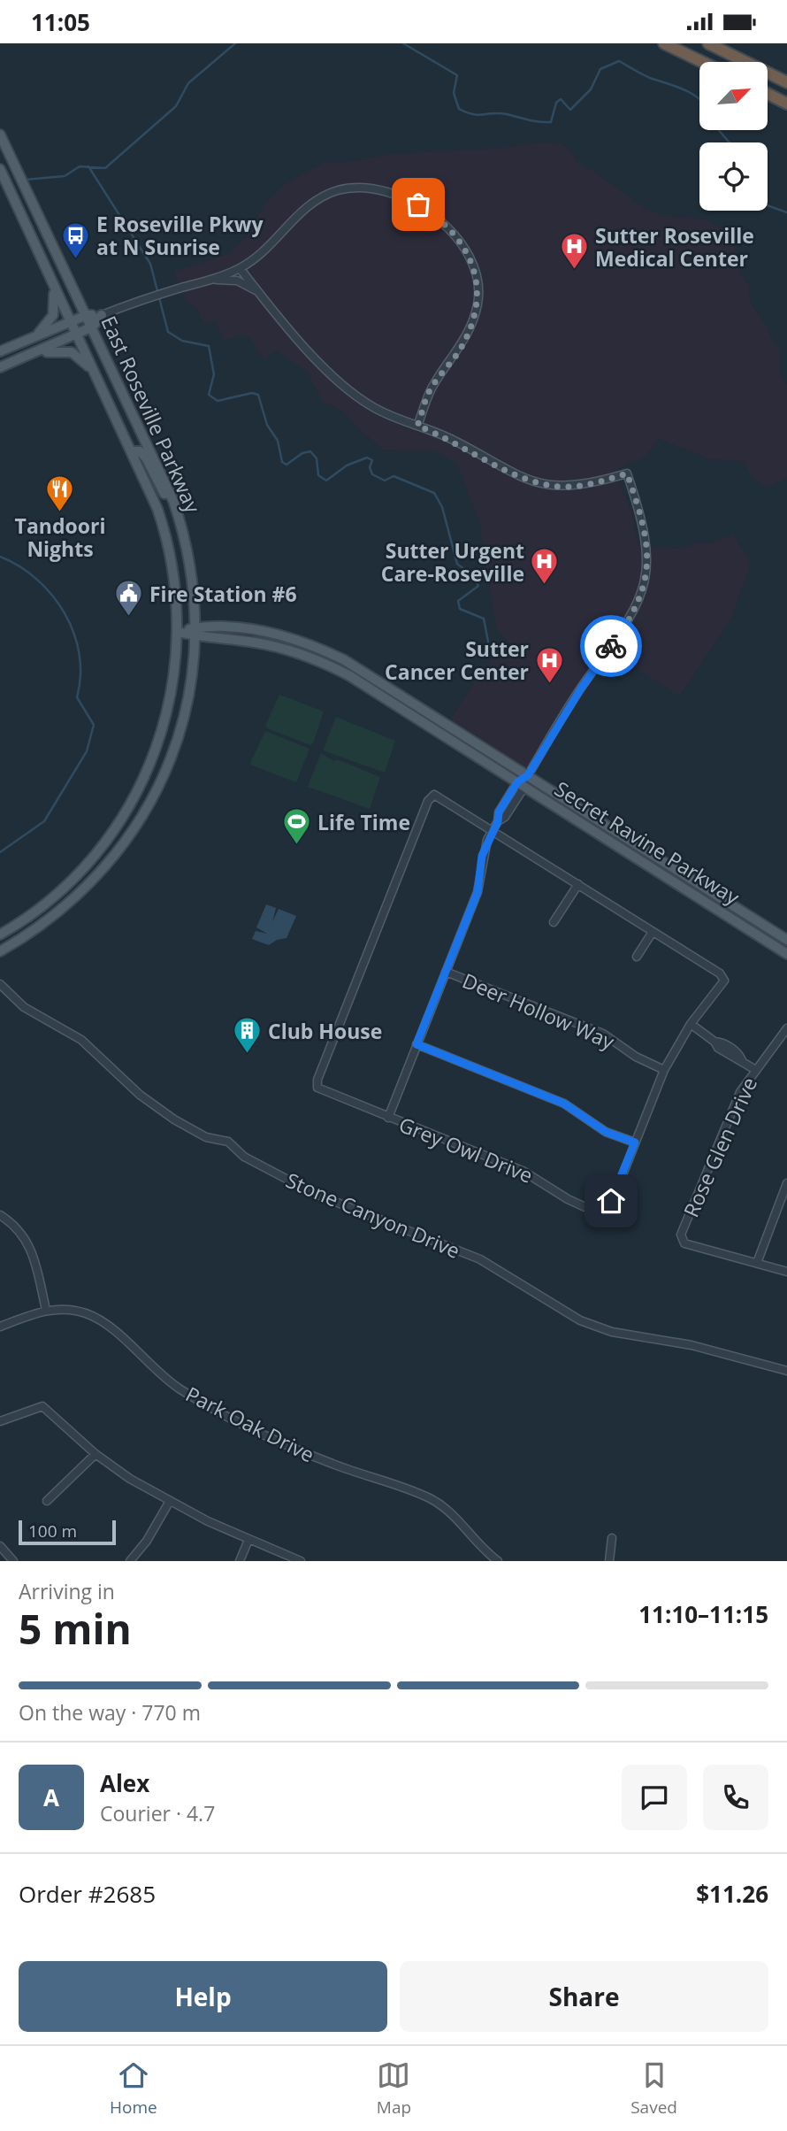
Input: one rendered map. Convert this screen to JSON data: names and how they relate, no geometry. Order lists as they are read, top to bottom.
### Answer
{
  "streets": {
    "main road": ["East Roseville Parkway", "Secret Ravine Parkway"],
    "street": [
      "Deer Hollow Way",
      "Rose Glen Drive",
      "Grey Owl Drive",
      "Stone Canyon Drive",
      "Park Oak Drive"
    ]
  },
  "crossings": [
    ["East Roseville Parkway", "Secret Ravine Parkway"],
    ["Deer Hollow Way", "Grey Owl Drive"]
  ],
  "places": {
    "bus stop": ["E Roseville Pkwy at N Sunrise"],
    "hospital": ["Sutter Roseville Medical Center", "Sutter Urgent Care-Roseville", "Sutter Cancer Center"],
    "restaurant": ["Tandoori Nights"],
    "public building": ["Fire Station #6"],
    "sports": ["Life Time"],
    "building": ["Club House"]
  },
  "scale_bar": "100 m",
  "north": "top right",
  "page": {
    "status": "11:05",
    "scale": "100 m",
    "heading": ["5 min", "Arriving in", "11:10–11:15"],
    "panel": [
      "Alex",
      "Courier · 4.7",
      "Order #2685",
      "$11.26"
    ],
    "bar": "On the way · 770 m",
    "round": "A",
    "buttons": ["Help", "Share"],
    "tabs": ["Home", "Map", "Saved"]
  }
}
